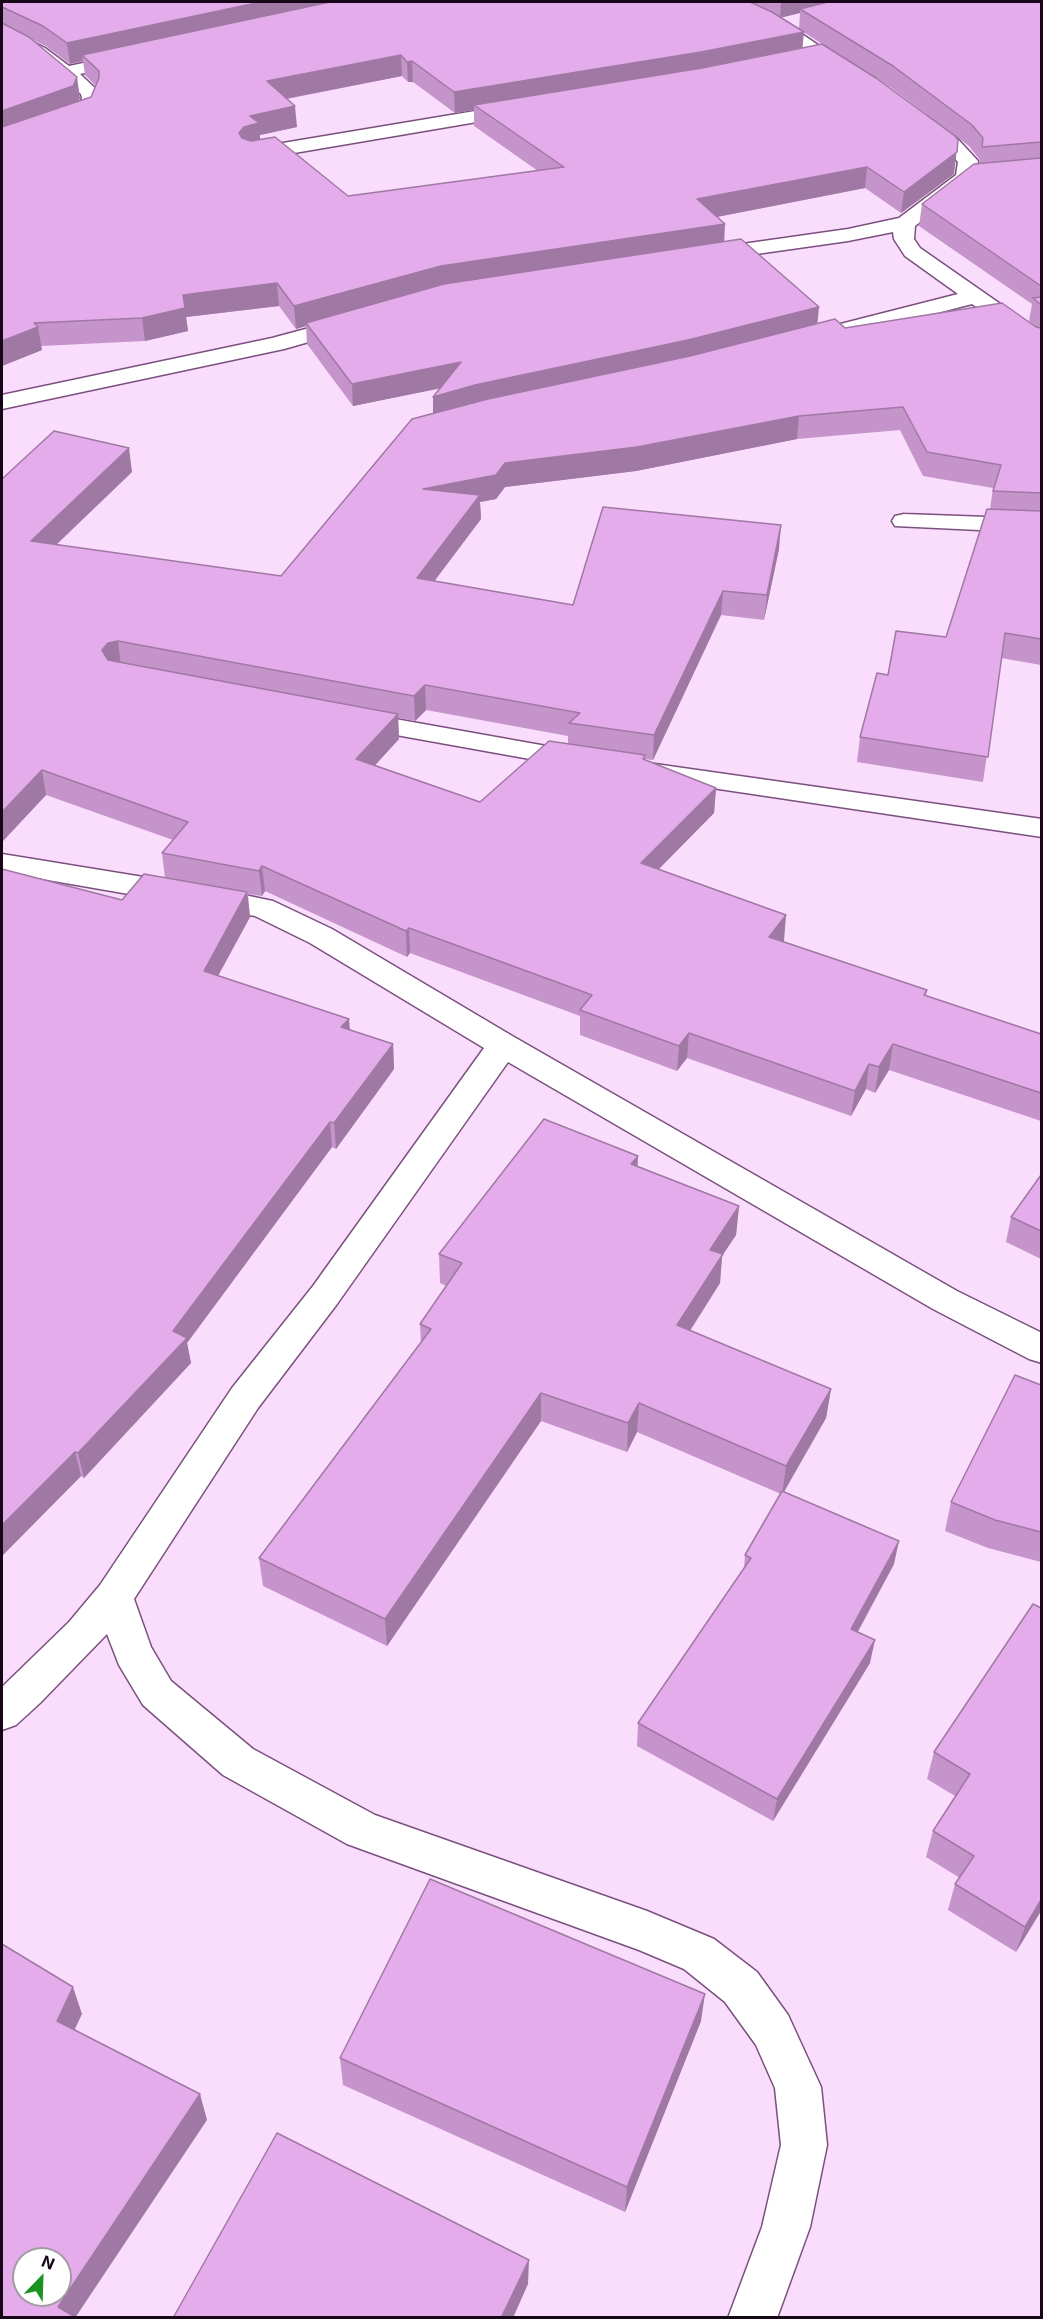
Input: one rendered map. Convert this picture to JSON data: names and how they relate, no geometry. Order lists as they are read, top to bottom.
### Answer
{
  "north": "top right"
}
